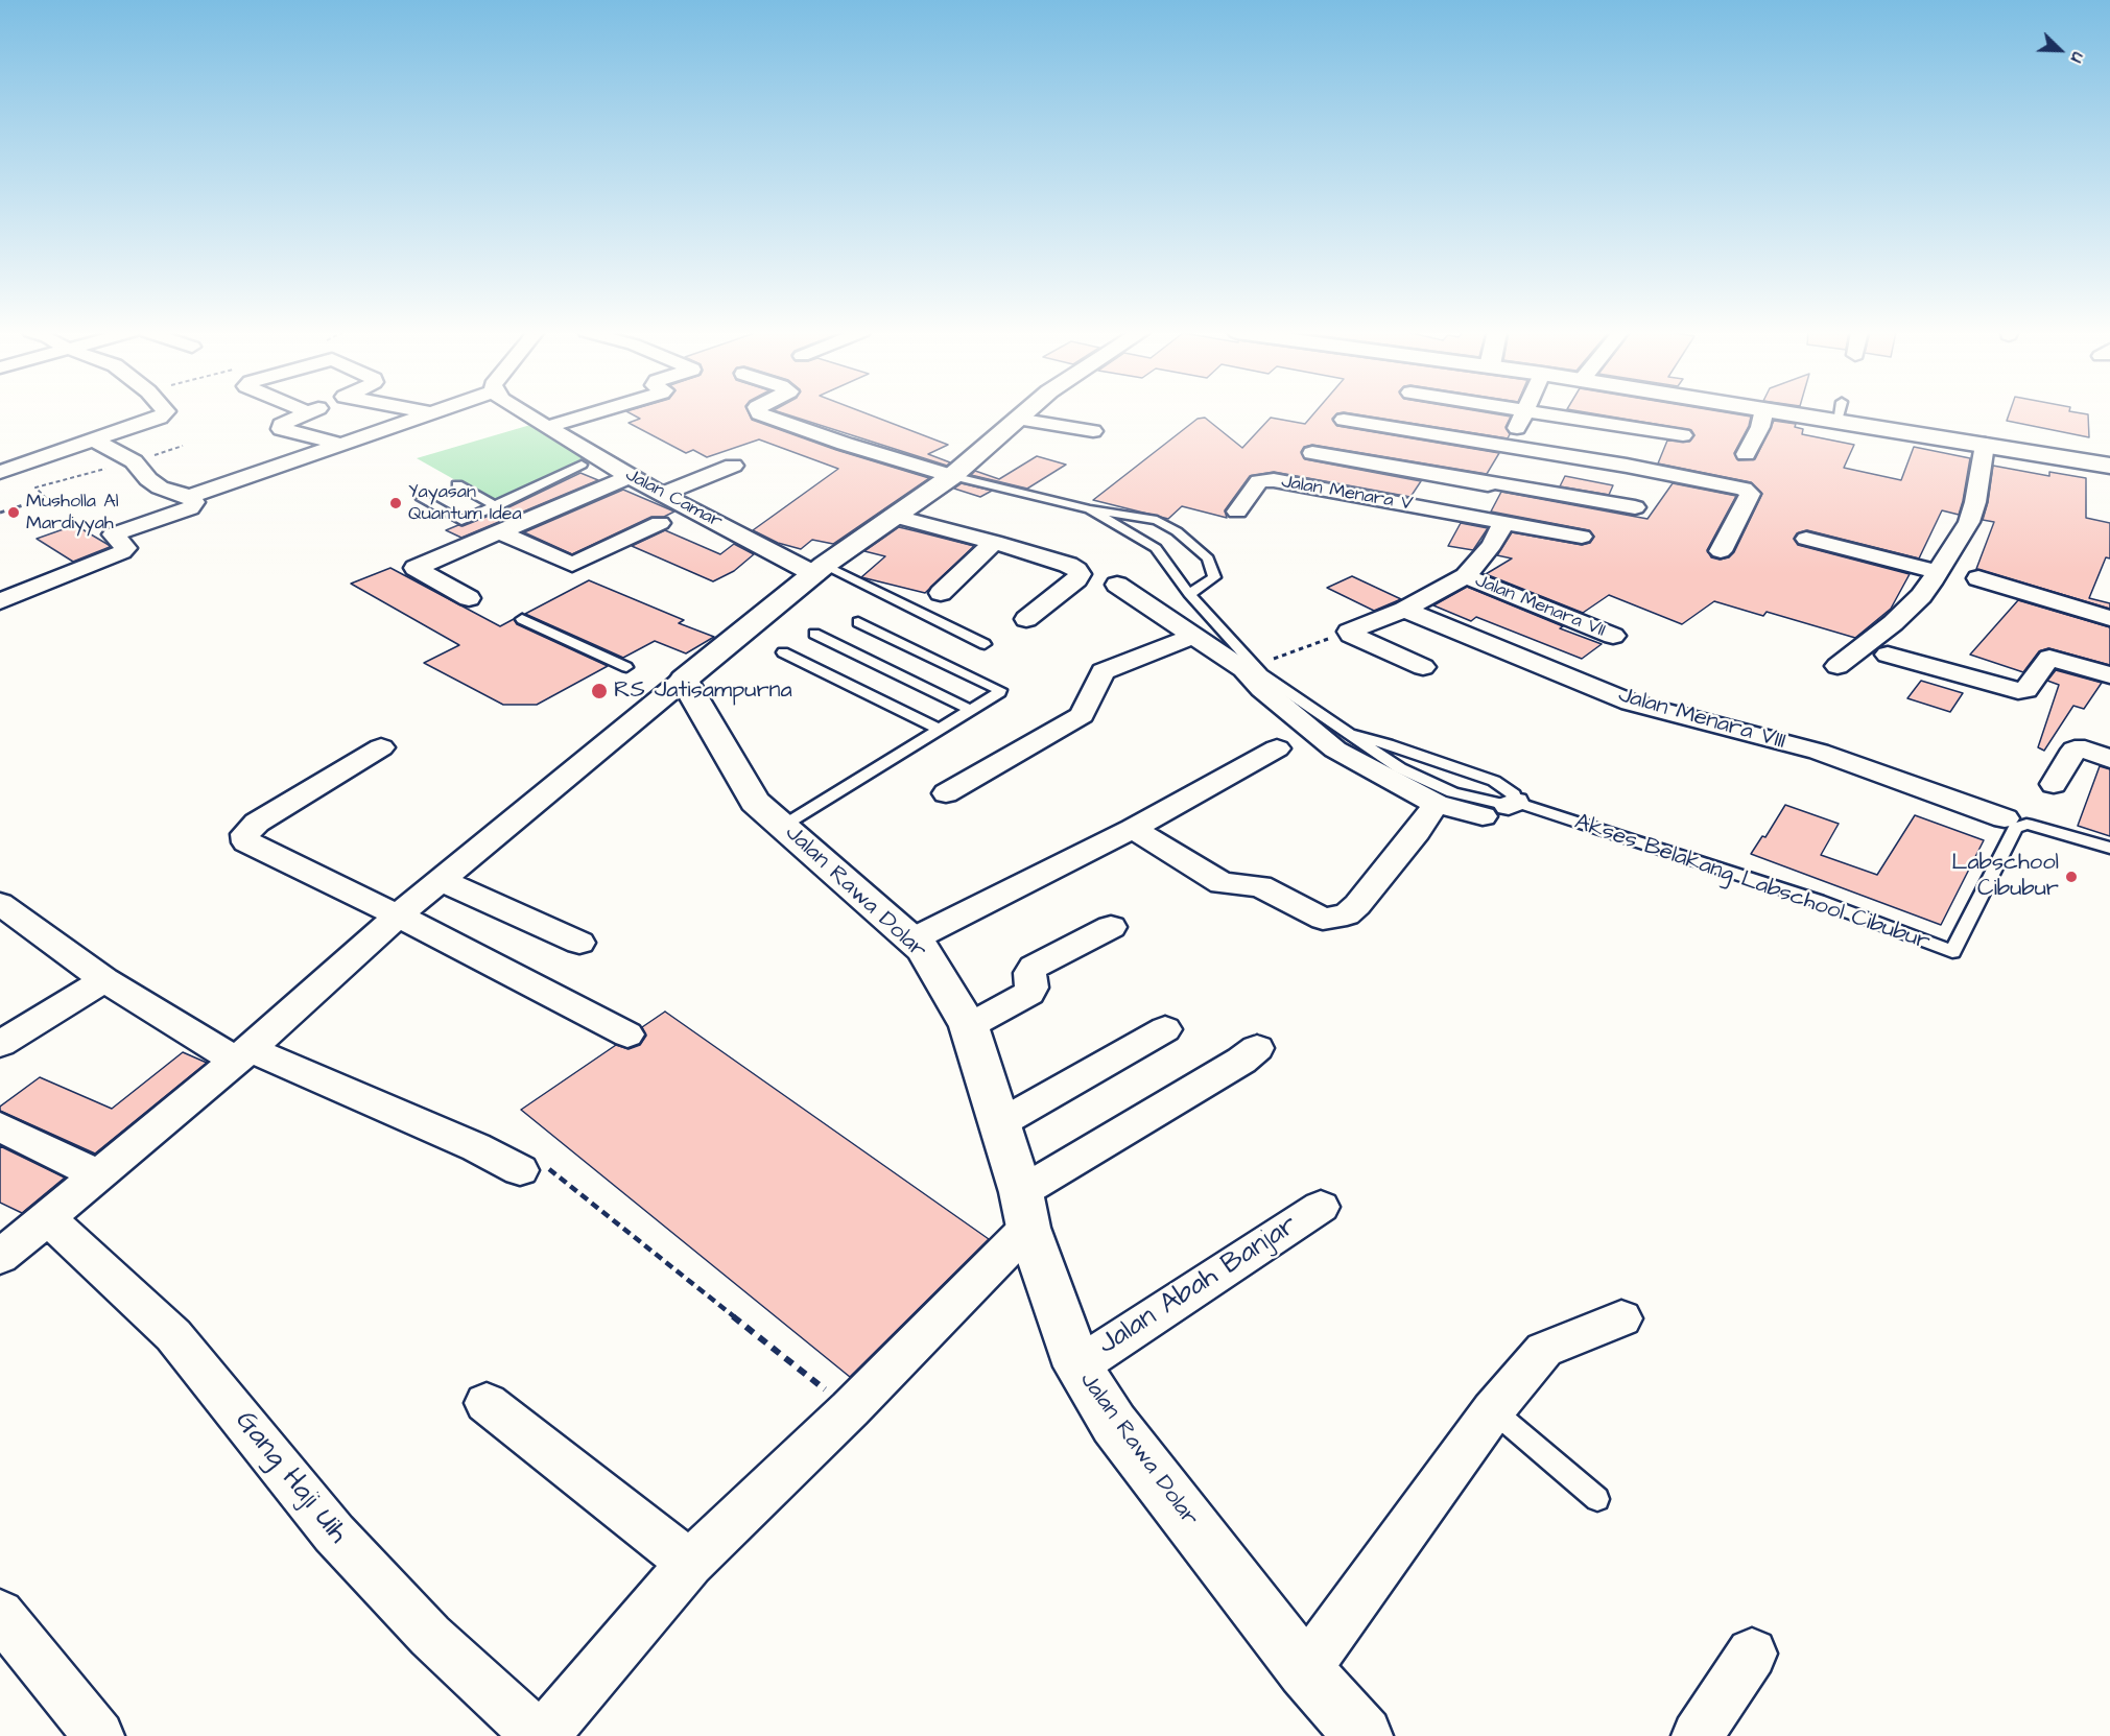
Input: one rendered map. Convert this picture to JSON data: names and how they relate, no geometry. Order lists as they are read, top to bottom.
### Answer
{
  "streets": {
    "street": [
      "Jalan Menara V",
      "Jalan Camar",
      "Jalan Menara VII",
      "Jalan Menara VIII",
      "Jalan Rawa Dolar",
      "Jalan Abah Banjar",
      "Gang Haji Uih"
    ],
    "lane": ["Akses Belakang Labschool Cibubur"]
  },
  "crossings": [
    ["Jalan Menara VIII", "Akses Belakang Labschool Cibubur"],
    ["Jalan Rawa Dolar", "Jalan Abah Banjar"]
  ],
  "places": [
    "Yayasan Quantum Idea",
    "Musholla Al Mardiyyah",
    "RS Jatisampurna",
    "Labschool Cibubur"
  ],
  "north": "bottom right"
}
